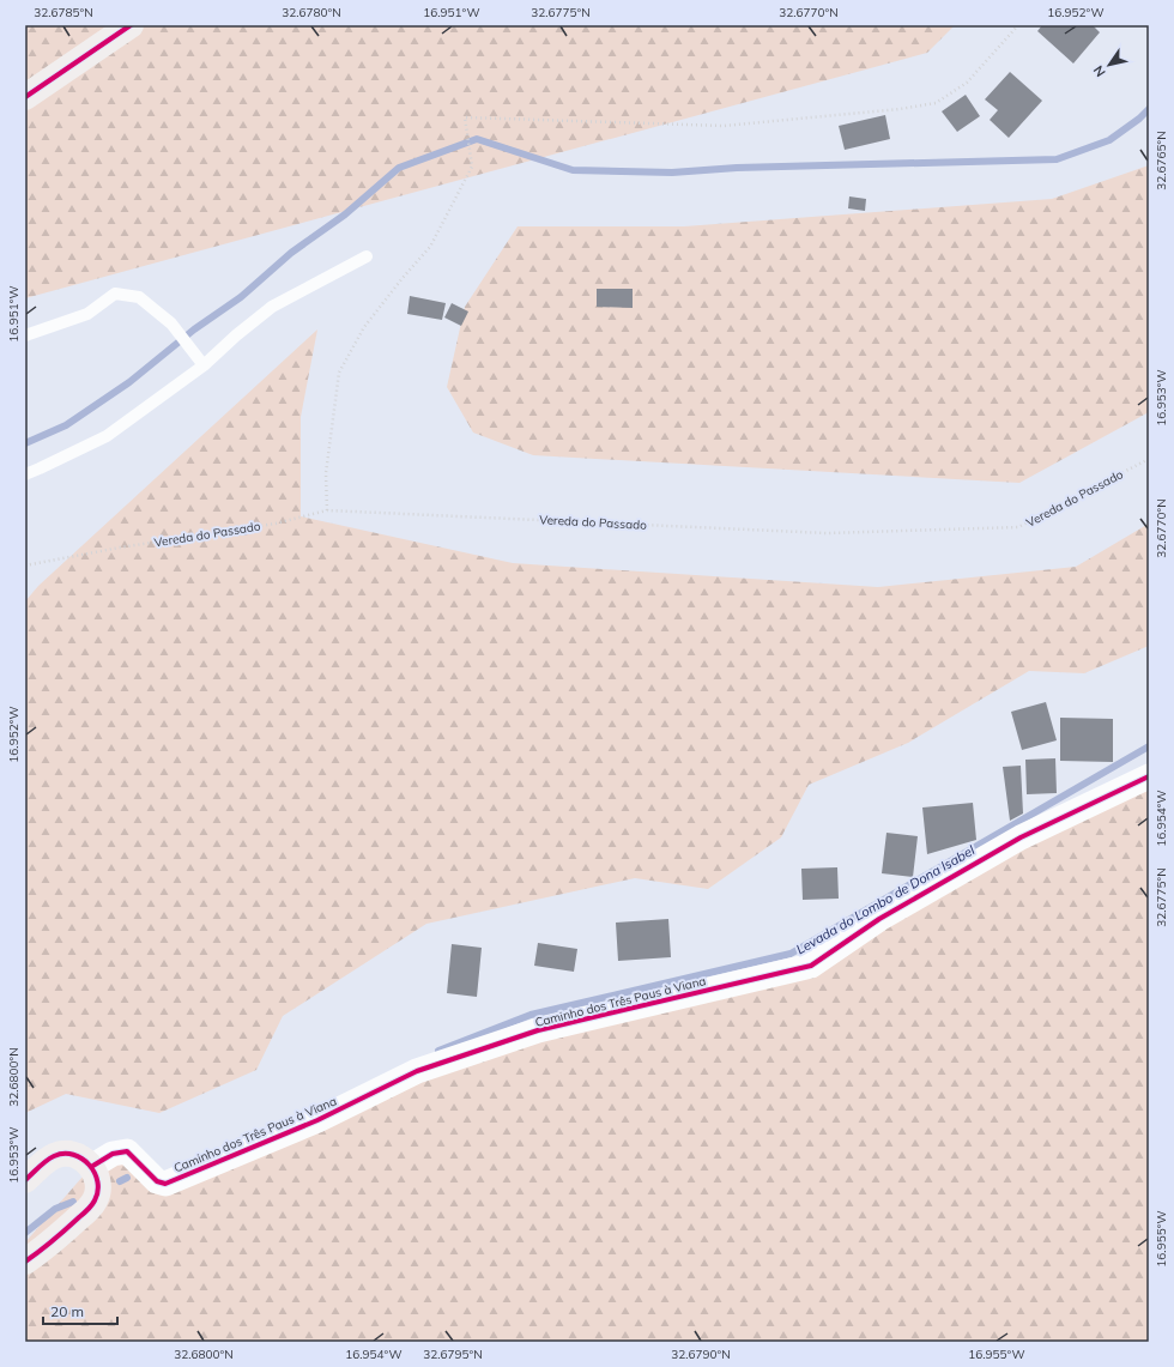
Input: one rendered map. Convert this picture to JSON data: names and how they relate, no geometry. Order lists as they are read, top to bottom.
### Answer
{
  "streets": {
    "street": ["Caminho dos Três Paus à Viana"],
    "path": ["Vereda do Passado"]
  },
  "water": ["Levada do Lombo de Dona Isabel"],
  "scale_bar": "20 m",
  "north": "bottom left",
  "coordinates": [
    "32.6785°N",
    "32.6780°N",
    "16.951°W",
    "32.6775°N",
    "32.6770°N",
    "16.952°W",
    "32.6765°N",
    "16.953°W",
    "16.954°W",
    "32.6800°N",
    "16.955°W",
    "32.6795°N",
    "32.6790°N"
  ]
}
